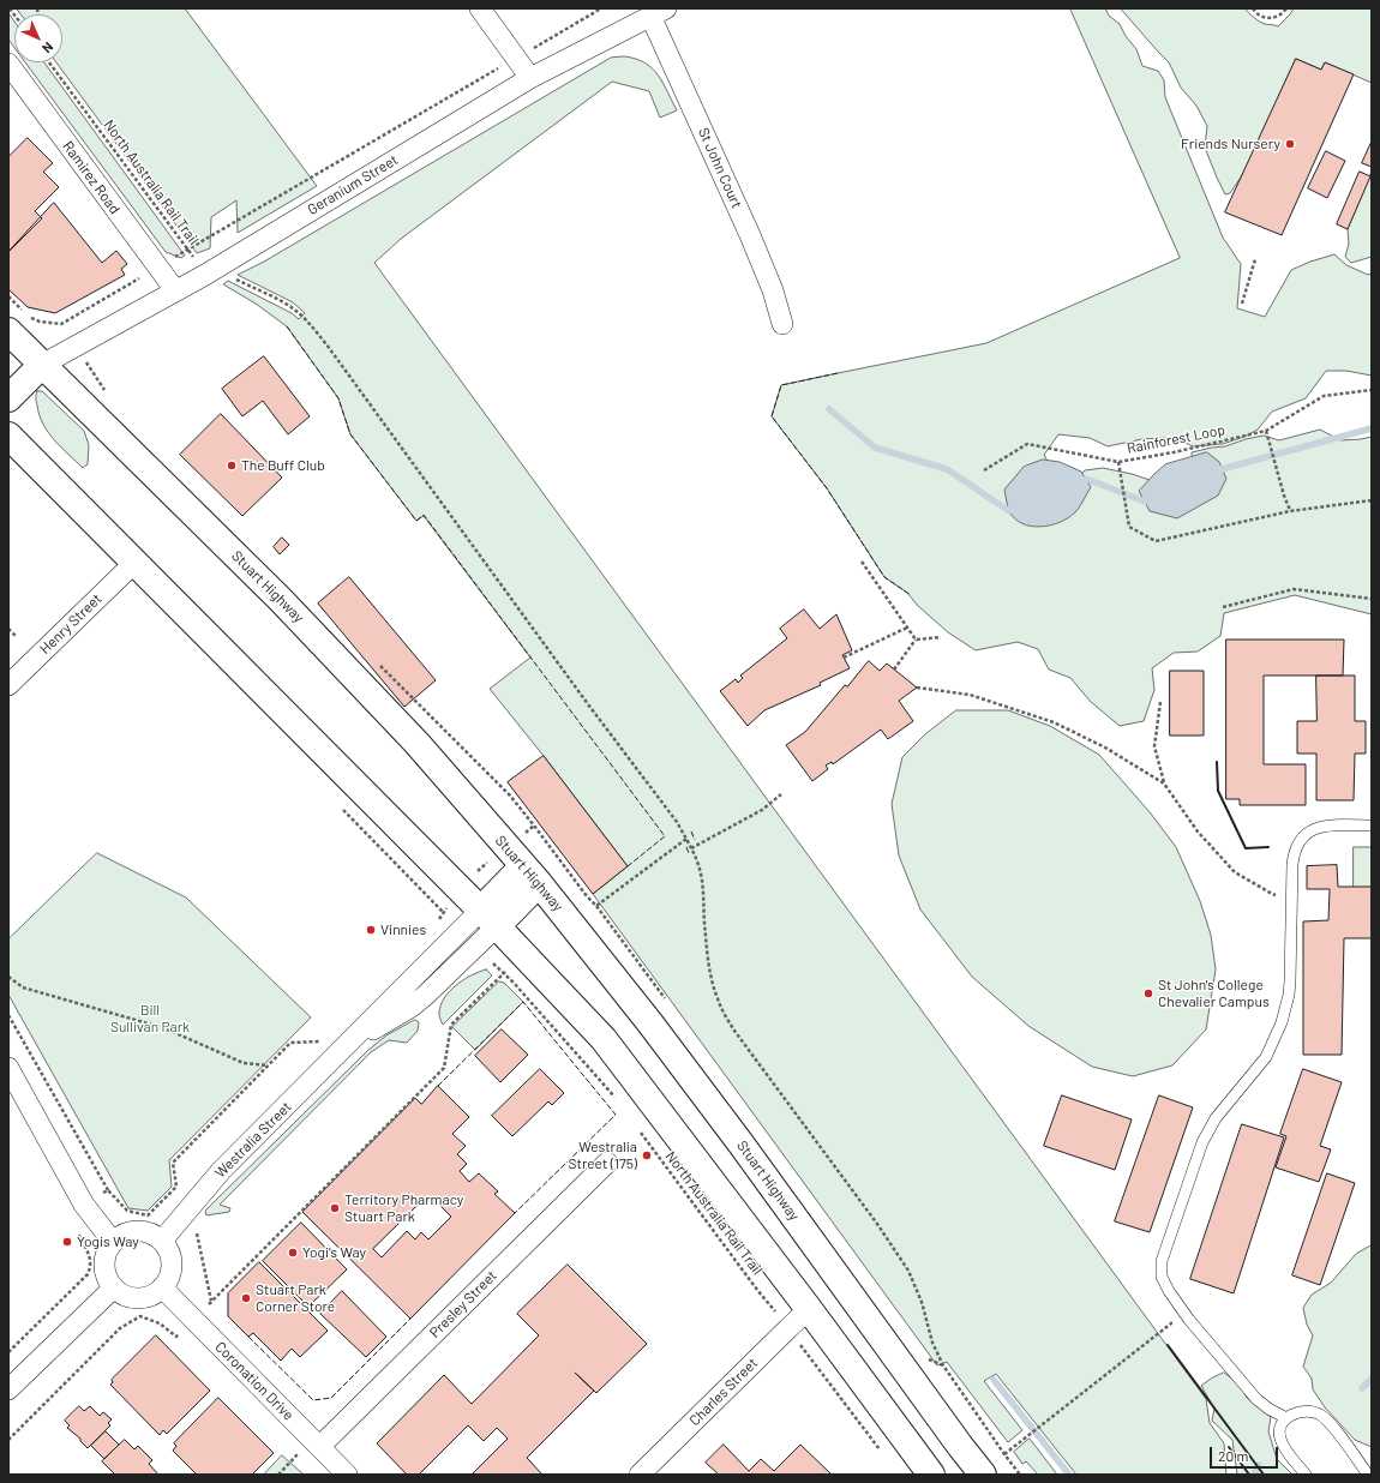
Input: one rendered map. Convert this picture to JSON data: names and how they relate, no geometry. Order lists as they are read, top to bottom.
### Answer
{
  "streets": {
    "highway": ["Stuart Highway", "Westralia Street"],
    "street": [
      "St John Court",
      "Ramirez Road",
      "Geranium Street",
      "Henry Street",
      "Presley Street",
      "Coronation Drive",
      "Charles Street"
    ],
    "path": ["North Australia Rail Trail", "Rainforest Loop"]
  },
  "crossings": [
    ["St John Court", "Geranium Street"],
    ["Ramirez Road", "Geranium Street"],
    ["North Australia Rail Trail", "Geranium Street"],
    ["North Australia Rail Trail", "Charles Street"],
    ["Geranium Street", "Stuart Highway"],
    ["Stuart Highway", "Westralia Street"],
    ["Westralia Street", "Coronation Drive"],
    ["Presley Street", "Coronation Drive"]
  ],
  "parks": ["Bill Sullivan Park"],
  "places": [
    "Friends Nursery",
    "The Buff Club",
    "Vinnies",
    "St John's College Chevalier Campus",
    "Westralia Street (175)",
    "Territory Pharmacy Stuart Park",
    "Yogis Way",
    "Yogi's Way",
    "Stuart Park Corner Store"
  ],
  "scale_bar": "20 m",
  "north": "bottom right"
}
